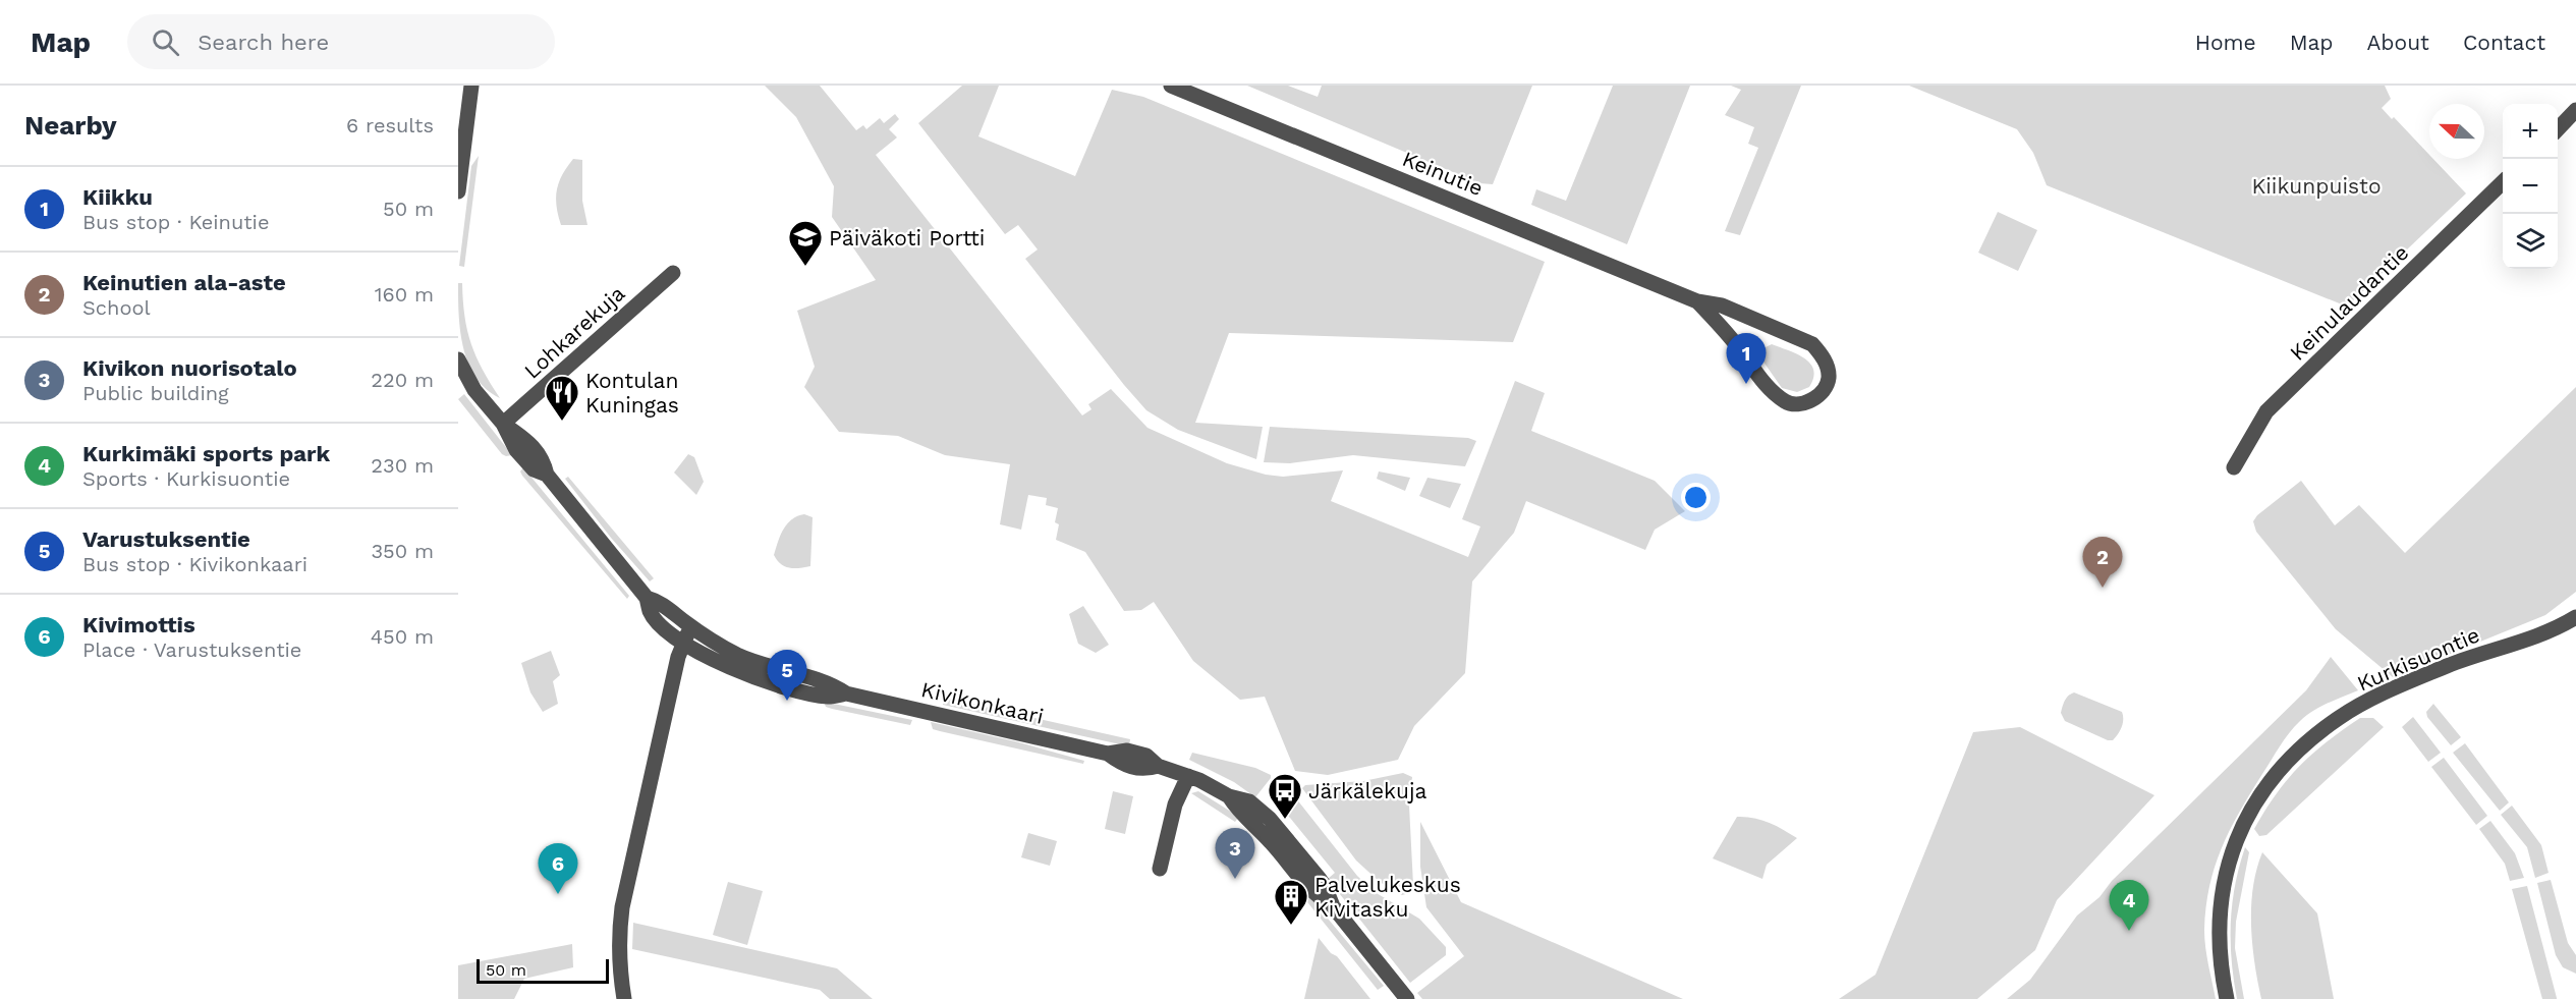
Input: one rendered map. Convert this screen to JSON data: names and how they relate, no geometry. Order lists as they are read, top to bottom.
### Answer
{
  "streets": {
    "street": [
      "Keinutie",
      "Keinulaudantie",
      "Lohkarekuja",
      "Kurkisuontie",
      "Kivikonkaari"
    ]
  },
  "crossings": [
    ["Lohkarekuja", "Kivikonkaari"]
  ],
  "parks": ["Kiikunpuisto"],
  "places": {
    "school or university": ["Päiväkoti Portti"],
    "restaurant": ["Kontulan Kuningas"],
    "bus stop": ["Järkälekuja"],
    "building": ["Palvelukeskus Kivitasku"]
  },
  "scale_bar": "50 m",
  "north": "left",
  "page": {
    "header": "Map",
    "search": "Search here",
    "nav": [
      "Home",
      "Map",
      "About",
      "Contact"
    ],
    "heading": ["Nearby", "6 results"],
    "map_buttons": ["+", "−"],
    "list": [
      {
        "mark": "1",
        "name": "Kiikku",
        "note": "Bus stop · Keinutie",
        "value": "50 m"
      },
      {
        "mark": "2",
        "name": "Keinutien ala-aste",
        "note": "School",
        "value": "160 m"
      },
      {
        "mark": "3",
        "name": "Kivikon nuorisotalo",
        "note": "Public building",
        "value": "220 m"
      },
      {
        "mark": "4",
        "name": "Kurkimäki sports park",
        "note": "Sports · Kurkisuontie",
        "value": "230 m"
      },
      {
        "mark": "5",
        "name": "Varustuksentie",
        "note": "Bus stop · Kivikonkaari",
        "value": "350 m"
      },
      {
        "mark": "6",
        "name": "Kivimottis",
        "note": "Place · Varustuksentie",
        "value": "450 m"
      }
    ],
    "pins": [
      "1",
      "2",
      "5",
      "3",
      "6",
      "4"
    ],
    "scale": "50 m"
  }
}
